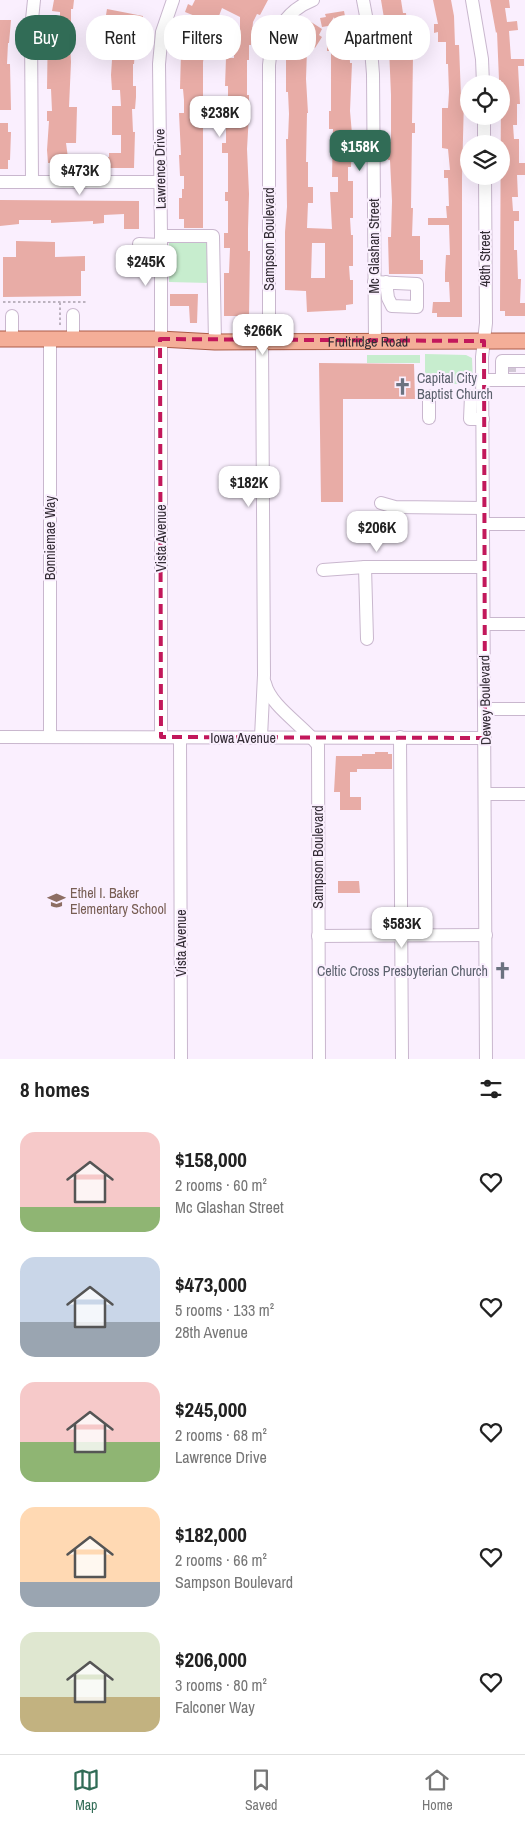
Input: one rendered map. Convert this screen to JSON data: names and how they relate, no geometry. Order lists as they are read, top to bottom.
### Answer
{
  "streets": {
    "main road": ["Fruitridge Road"],
    "street": [
      "Lawrence Drive",
      "Sampson Boulevard",
      "Mc Glashan Street",
      "48th Street",
      "Bonniemae Way",
      "Vista Avenue",
      "Dewey Boulevard",
      "Iowa Avenue"
    ]
  },
  "crossings": [
    ["Lawrence Drive", "Fruitridge Road"],
    ["Lawrence Drive", "Vista Avenue"],
    ["Sampson Boulevard", "Fruitridge Road"],
    ["Sampson Boulevard", "Iowa Avenue"],
    ["Mc Glashan Street", "Fruitridge Road"],
    ["48th Street", "Fruitridge Road"],
    ["48th Street", "Dewey Boulevard"],
    ["Fruitridge Road", "Bonniemae Way"],
    ["Fruitridge Road", "Vista Avenue"],
    ["Fruitridge Road", "Dewey Boulevard"],
    ["Bonniemae Way", "Iowa Avenue"],
    ["Vista Avenue", "Iowa Avenue"],
    ["Dewey Boulevard", "Iowa Avenue"]
  ],
  "places": {
    "church": ["Capital City Baptist Church", "Celtic Cross Presbyterian Church"],
    "school or university": ["Ethel I. Baker Elementary School"]
  },
  "page": {
    "chip": [
      "Buy",
      "Rent",
      "Filters",
      "New",
      "Apartment"
    ],
    "price": [
      "$238K",
      "$158K",
      "$473K",
      "$245K",
      "$266K",
      "$182K",
      "$206K",
      "$583K"
    ],
    "heading": "8 homes",
    "list": [
      {
        "name": "$158,000",
        "note": "2 rooms · 60 m² · Mc Glashan Street"
      },
      {
        "name": "$473,000",
        "note": "5 rooms · 133 m² · 28th Avenue"
      },
      {
        "name": "$245,000",
        "note": "2 rooms · 68 m² · Lawrence Drive"
      },
      {
        "name": "$182,000",
        "note": "2 rooms · 66 m² · Sampson Boulevard"
      },
      {
        "name": "$206,000",
        "note": "3 rooms · 80 m² · Falconer Way"
      }
    ],
    "tabs": ["Map", "Saved", "Home"]
  }
}
